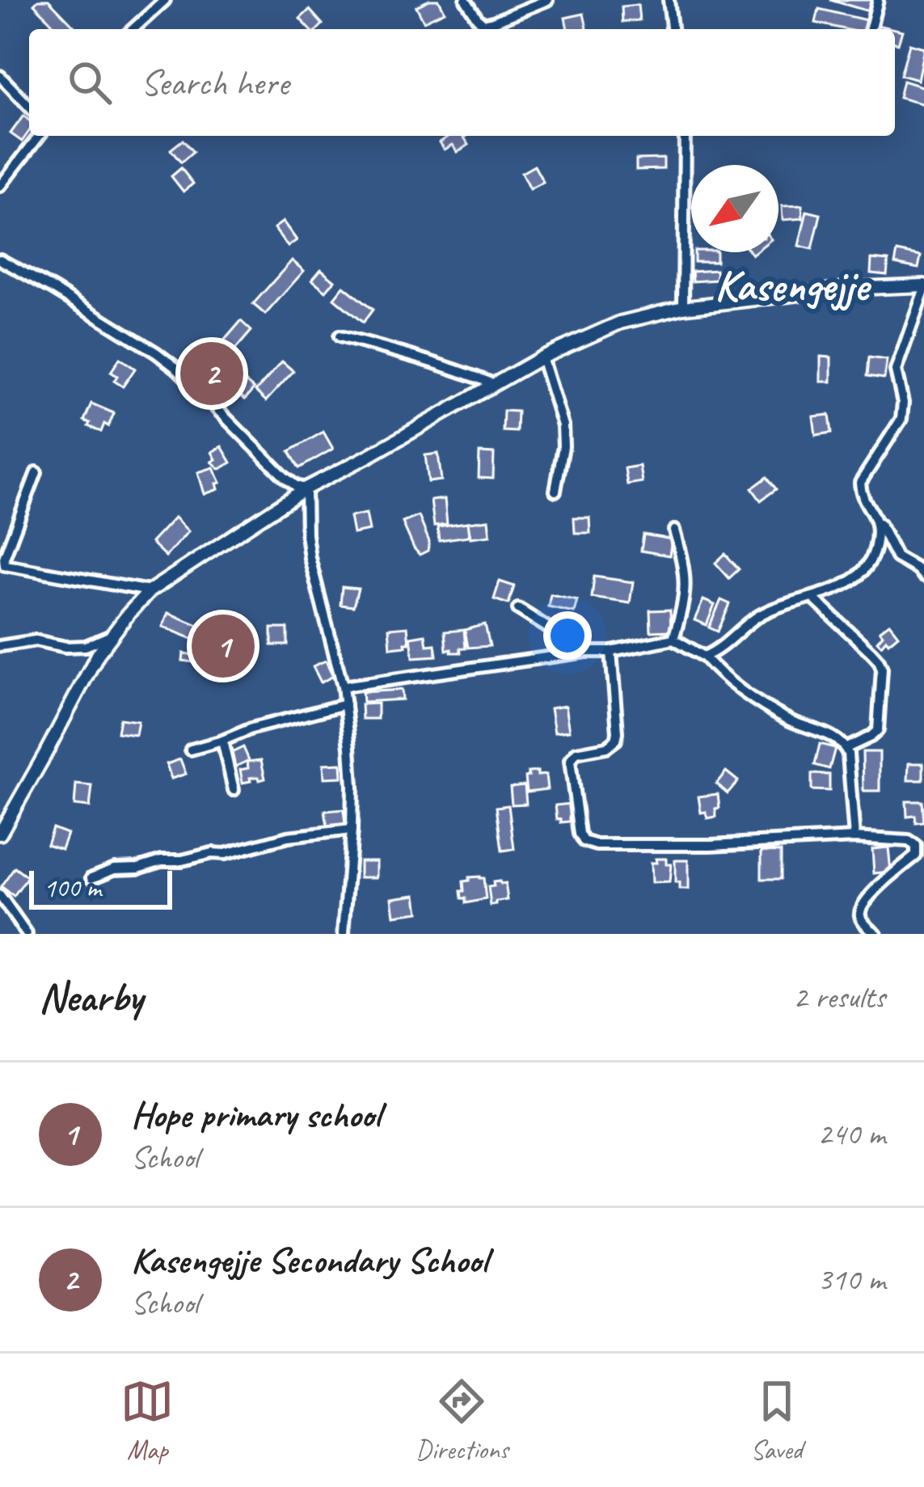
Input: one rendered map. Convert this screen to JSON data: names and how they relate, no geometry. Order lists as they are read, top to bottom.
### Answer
{
  "districts": ["Kasengejje"],
  "scale_bar": "100 m",
  "north": "bottom left",
  "page": {
    "search": "Search here",
    "pins": ["2", "1"],
    "scale": "100 m",
    "heading": ["Nearby", "2 results"],
    "list": [
      {
        "mark": "1",
        "name": "Hope primary school",
        "note": "School",
        "value": "240 m"
      },
      {
        "mark": "2",
        "name": "Kasengejje Secondary School",
        "note": "School",
        "value": "310 m"
      }
    ],
    "nav": ["Map", "Directions", "Saved"]
  }
}
